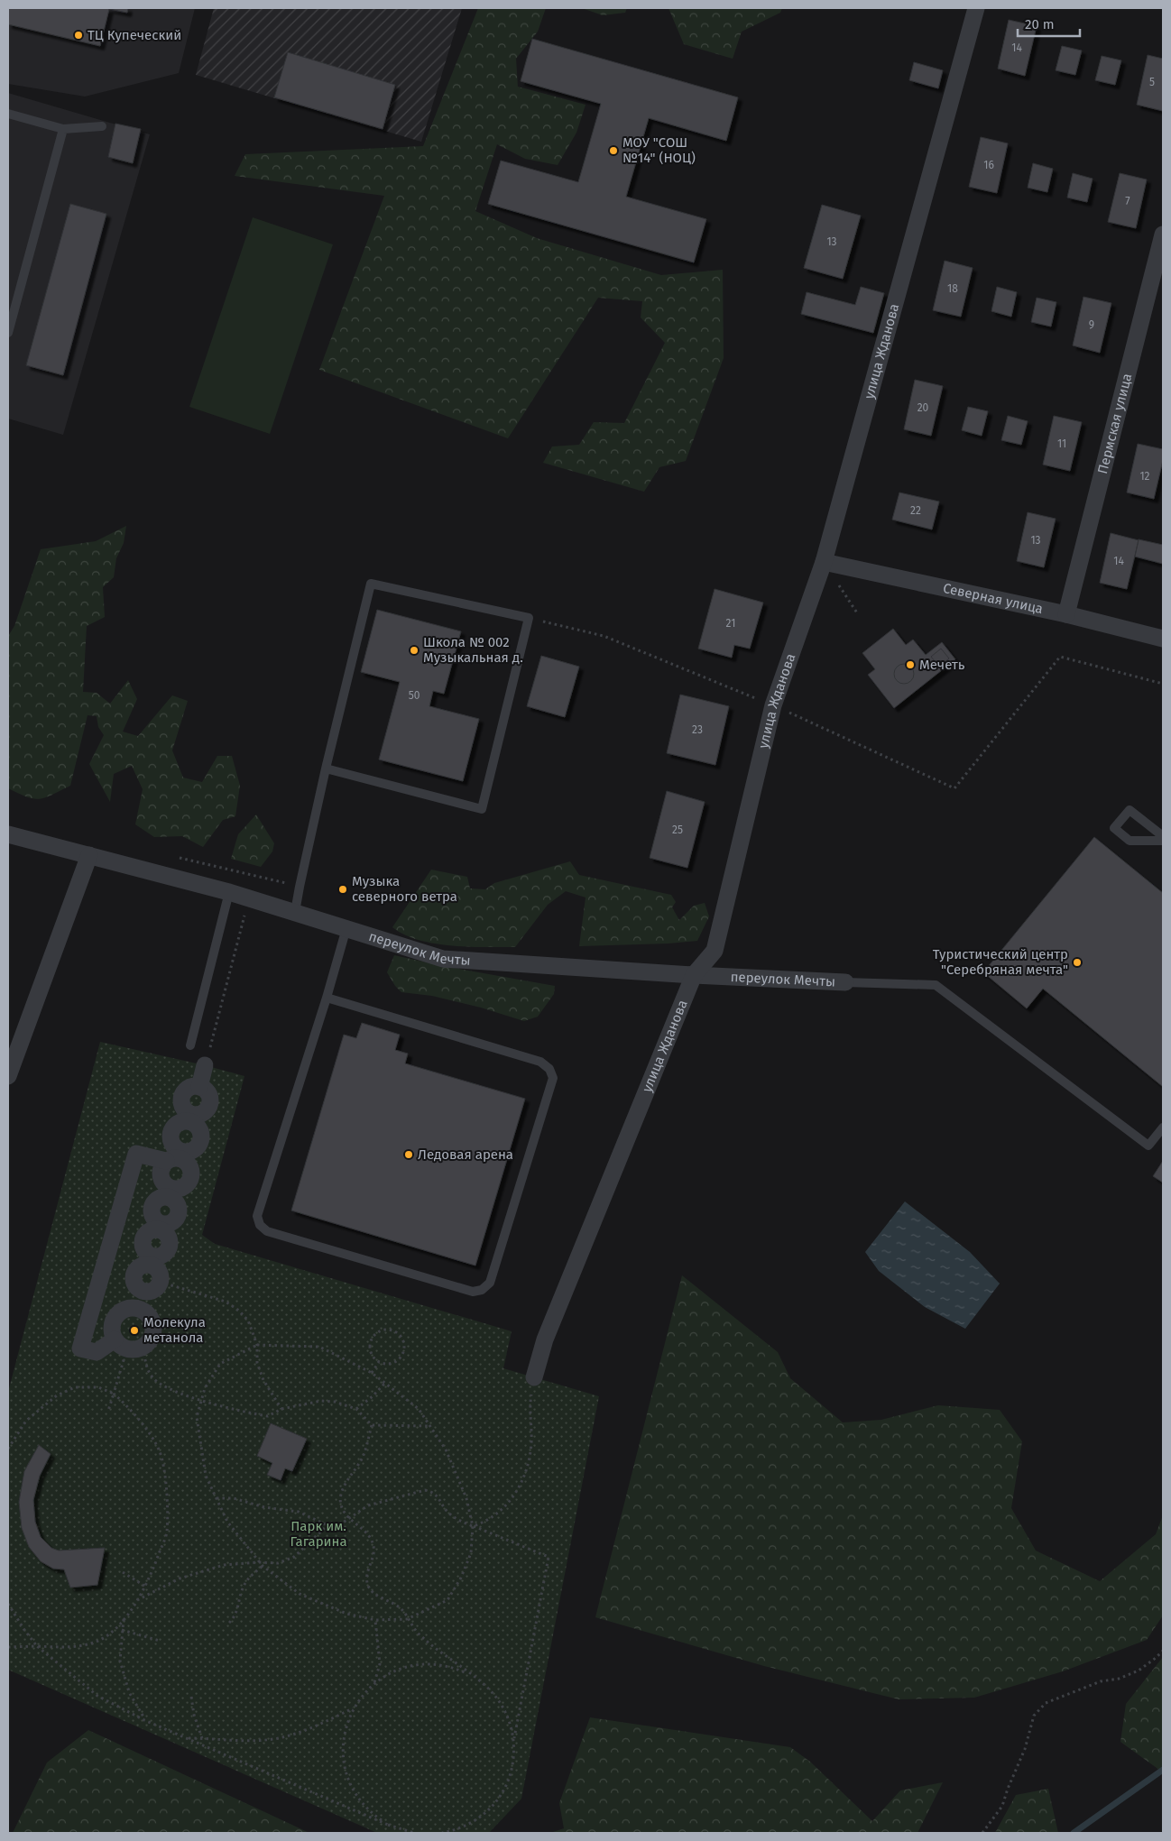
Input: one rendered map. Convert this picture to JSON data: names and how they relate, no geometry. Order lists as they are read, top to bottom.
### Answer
{
  "streets": {
    "street": [
      "улица Жданова",
      "Пермская улица",
      "Северная улица",
      "переулок Мечты"
    ]
  },
  "crossings": [
    ["улица Жданова", "Северная улица"],
    ["улица Жданова", "переулок Мечты"],
    ["Пермская улица", "Северная улица"]
  ],
  "parks": ["Парк им. Гагарина"],
  "places": [
    "ТЦ Купеческий",
    "МОУ \"СОШ №14\" (НОЦ)",
    "Школа № 002 Музыкальная д.",
    "Мечеть",
    "Музыка северного ветра",
    "Туристический центр \"Серебряная мечта\"",
    "Ледовая арена",
    "Молекула метанола"
  ],
  "house_numbers": [
    "14",
    "5",
    "16",
    "7",
    "13",
    "18",
    "9",
    "20",
    "11",
    "12",
    "22",
    "13",
    "14",
    "21",
    "50",
    "23",
    "25"
  ],
  "scale_bar": "20 m"
}
